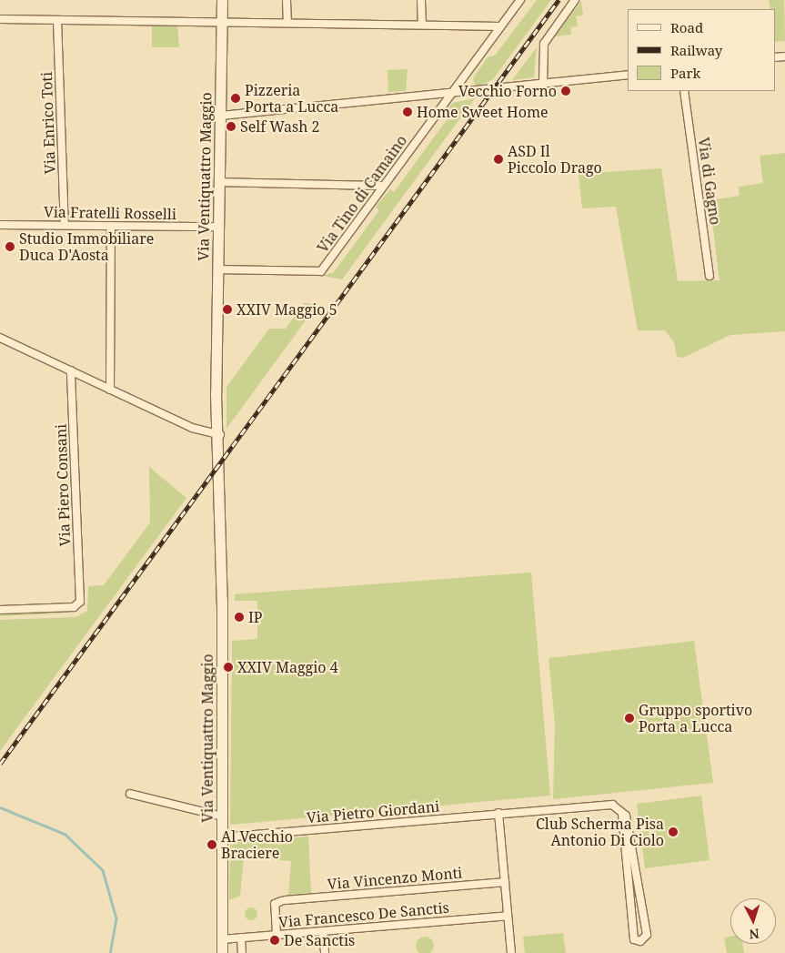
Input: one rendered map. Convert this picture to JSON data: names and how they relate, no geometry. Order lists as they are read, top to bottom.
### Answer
{
  "streets": {
    "street": [
      "Via Enrico Toti",
      "Via Ventiquattro Maggio",
      "Via di Gagno",
      "Via Tino di Camaino",
      "Via Fratelli Rosselli",
      "Via Piero Consani",
      "Via Pietro Giordani",
      "Via Vincenzo Monti",
      "Via Francesco De Sanctis"
    ]
  },
  "crossings": [
    ["Via Enrico Toti", "Via Fratelli Rosselli"],
    ["Via Ventiquattro Maggio", "Via Tino di Camaino"],
    ["Via Ventiquattro Maggio", "Via Fratelli Rosselli"],
    ["Via Ventiquattro Maggio", "Via Pietro Giordani"],
    ["Via Ventiquattro Maggio", "Via Francesco De Sanctis"],
    ["Via Vincenzo Monti", "Via Francesco De Sanctis"]
  ],
  "places": [
    "Vecchio Forno",
    "Pizzeria Porta a Lucca",
    "Home Sweet Home",
    "Self Wash 2",
    "ASD Il Piccolo Drago",
    "Studio Immobiliare Duca D'Aosta",
    "XXIV Maggio 5",
    "IP",
    "XXIV Maggio 4",
    "Gruppo sportivo Porta a Lucca",
    "Club Scherma Pisa Antonio Di Ciolo",
    "Al Vecchio Braciere",
    "De Sanctis"
  ],
  "legend": ["Road", "Railway", "Park"],
  "north": "bottom"
}
